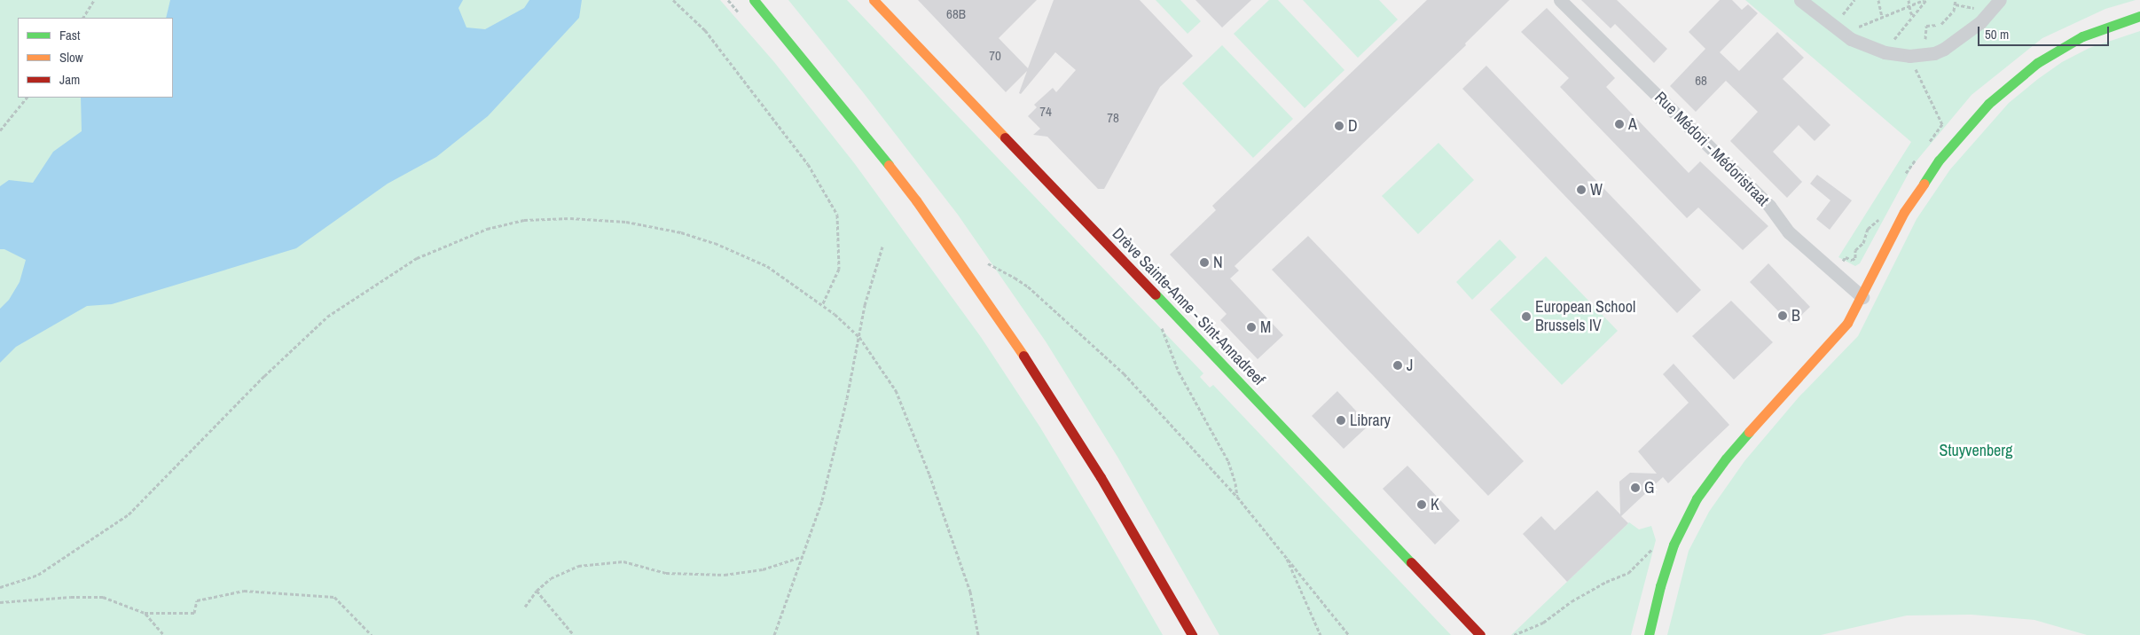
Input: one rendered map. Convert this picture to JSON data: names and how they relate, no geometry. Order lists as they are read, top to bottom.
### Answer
{
  "streets": {
    "street": ["Rue Médori - Médoristraat", "Drève Sainte-Anne - Sint-Annadreef"]
  },
  "parks": ["Stuyvenberg"],
  "places": [
    "A",
    "D",
    "W",
    "N",
    "B",
    "European School Brussels IV",
    "M",
    "J",
    "Library",
    "G",
    "K"
  ],
  "house_numbers": [
    "68B",
    "70",
    "68",
    "74",
    "78"
  ],
  "legend": ["Fast", "Slow", "Jam"],
  "scale_bar": "50 m"
}
